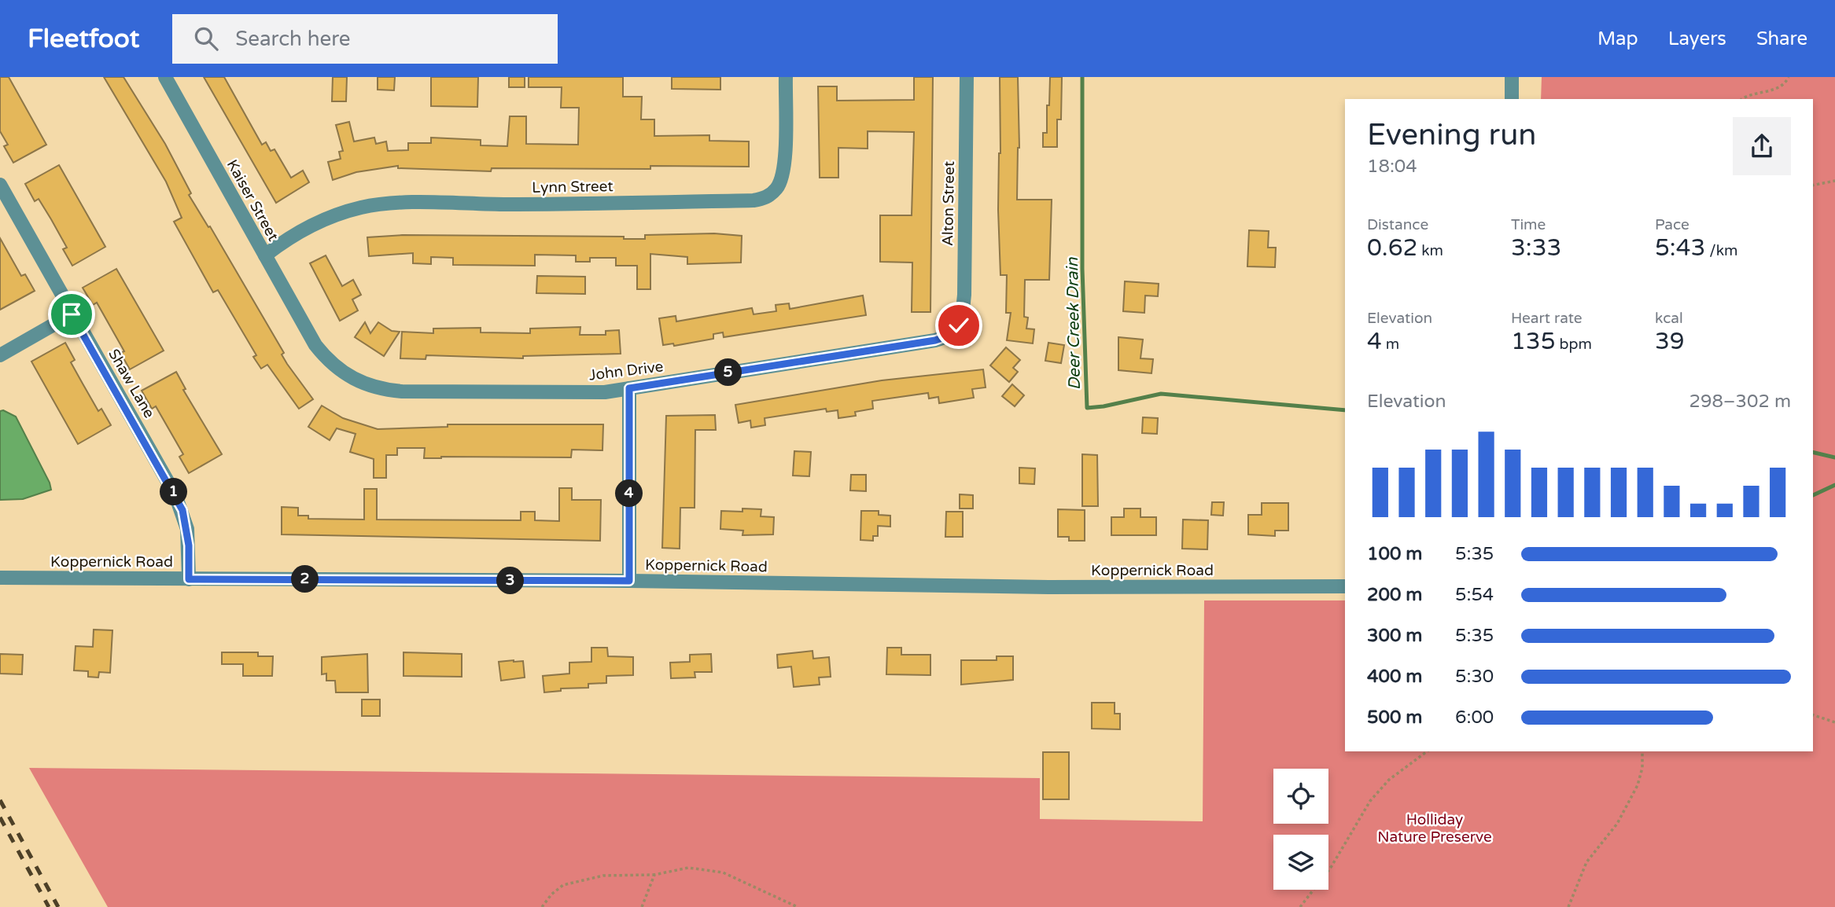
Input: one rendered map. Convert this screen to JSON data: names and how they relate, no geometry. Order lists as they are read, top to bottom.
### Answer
{
  "streets": {
    "street": [
      "Lynn Street",
      "Kaiser Street",
      "Alton Street",
      "John Drive",
      "Shaw Lane",
      "Koppernick Road"
    ]
  },
  "crossings": [
    ["Lynn Street", "Kaiser Street"],
    ["Kaiser Street", "John Drive"],
    ["Alton Street", "John Drive"],
    ["Shaw Lane", "Koppernick Road"]
  ],
  "water": ["Deer Creek Drain"],
  "parks": ["Holliday Nature Preserve"],
  "page": {
    "header": "Fleetfoot",
    "search": "Search here",
    "nav": ["Map", "Layers", "Share"],
    "heading": ["Evening run", "18:04"],
    "stats": [
      ["Distance", "0.62 km"],
      ["Time", "3:33"],
      ["Pace", "5:43 /km"],
      ["Elevation", "4 m"],
      ["Heart rate", "135 bpm"],
      ["kcal", "39"]
    ],
    "pins": [
      "5",
      "1",
      "4",
      "2",
      "3"
    ],
    "chart": ["Elevation", "298–302 m"],
    "list": [
      {
        "name": "100 m",
        "note": "5:35"
      },
      {
        "name": "200 m",
        "note": "5:54"
      },
      {
        "name": "300 m",
        "note": "5:35"
      },
      {
        "name": "400 m",
        "note": "5:30"
      },
      {
        "name": "500 m",
        "note": "6:00"
      }
    ]
  }
}
